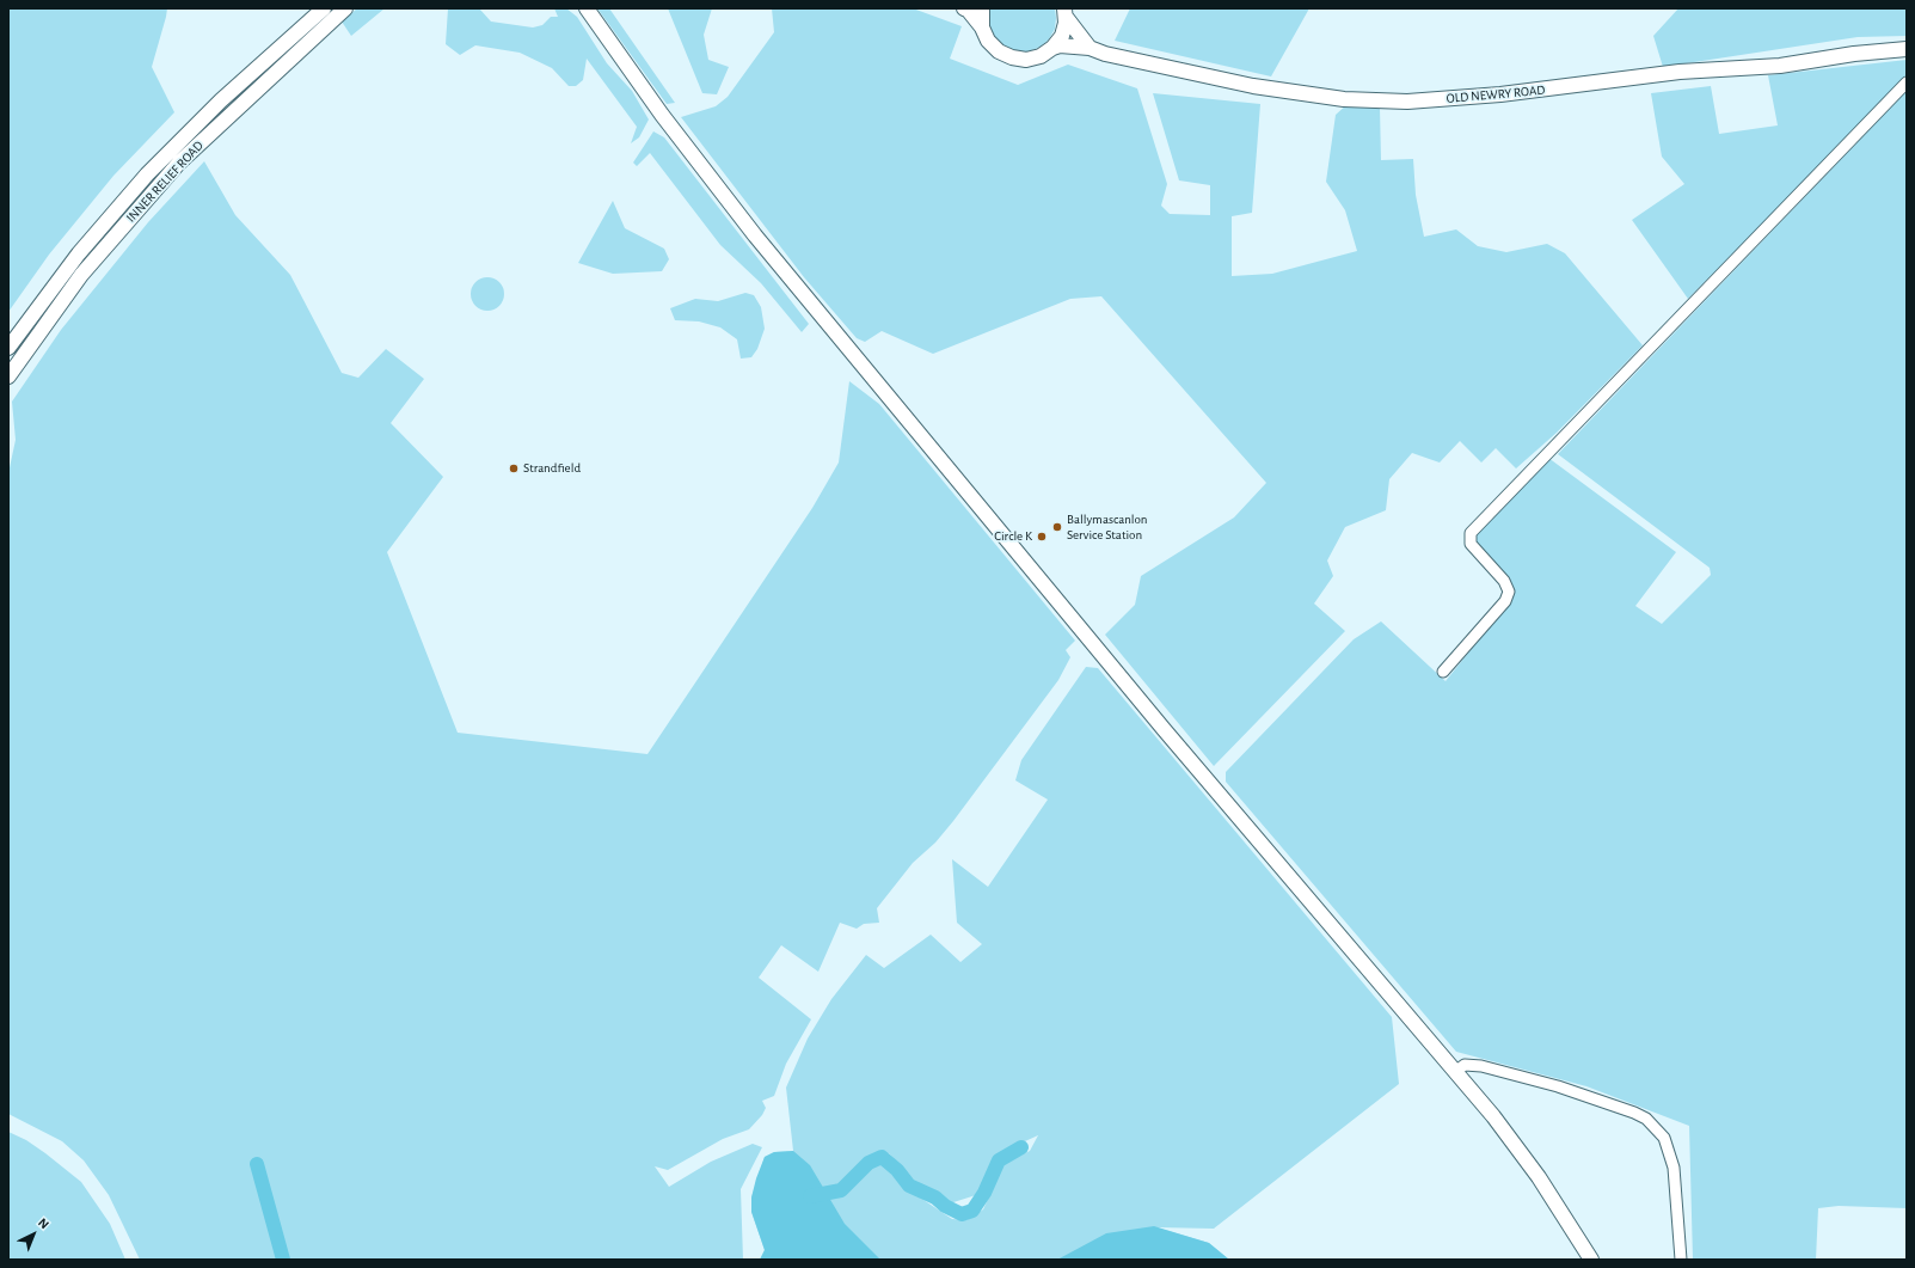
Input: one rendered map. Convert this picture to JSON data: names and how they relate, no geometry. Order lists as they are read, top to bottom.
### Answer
{
  "streets": {
    "main road": ["OLD NEWRY ROAD", "INNER RELIEF ROAD"]
  },
  "places": ["Strandfield", "Ballymascanlon Service Station", "Circle K"],
  "north": "top right"
}
